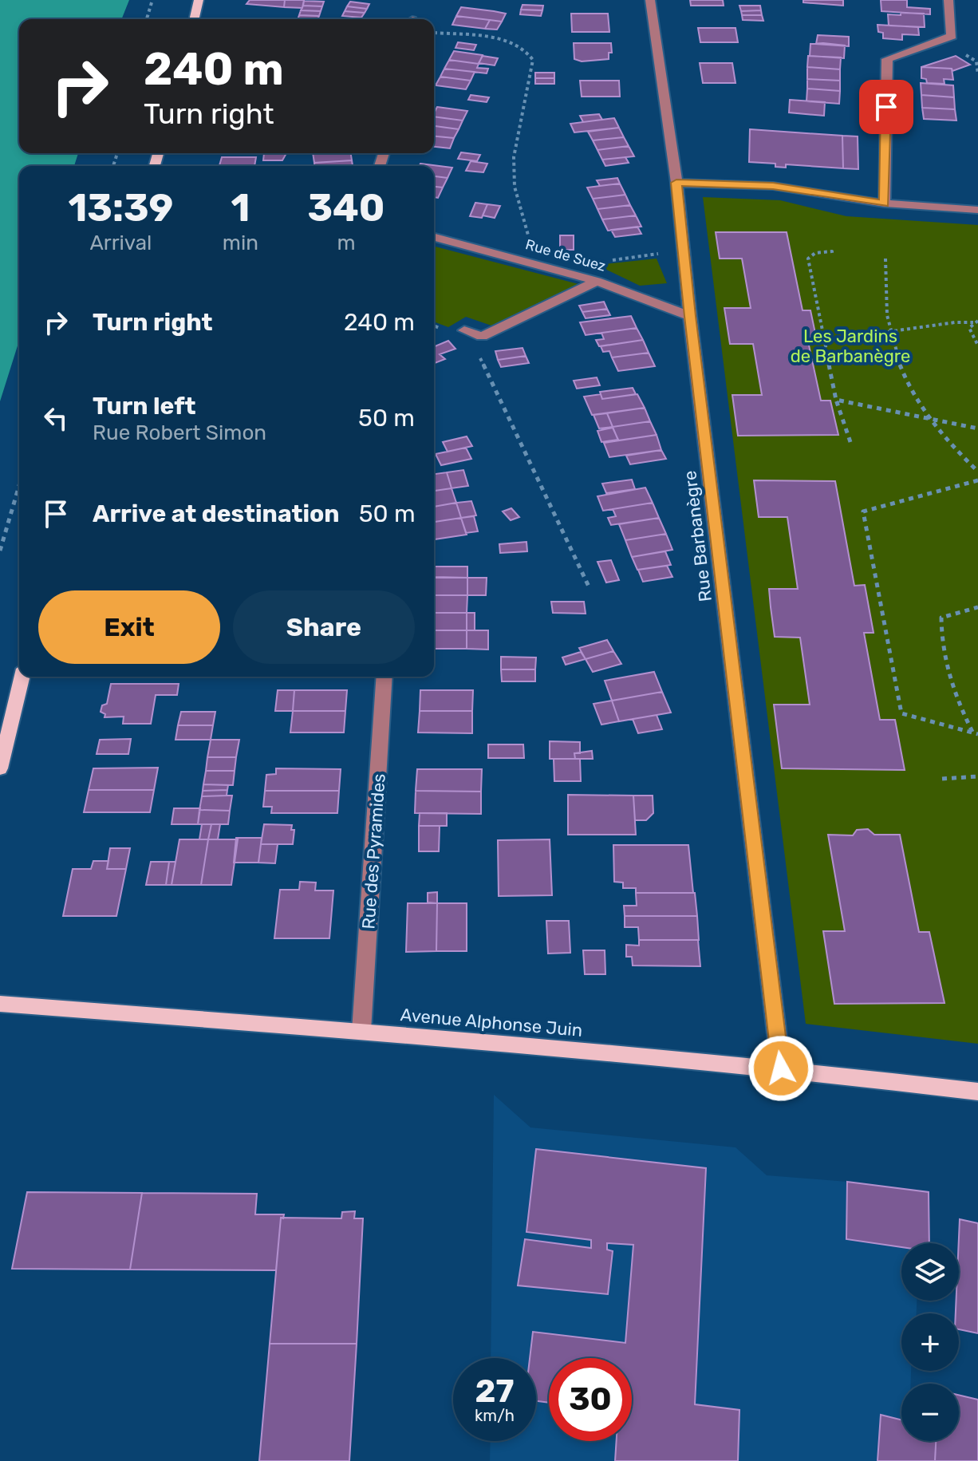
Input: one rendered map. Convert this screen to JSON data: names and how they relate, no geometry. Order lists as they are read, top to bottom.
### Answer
{
  "streets": {
    "main road": ["Avenue Alphonse Juin"],
    "street": ["Rue de Suez", "Rue Barbanègre", "Rue des Pyramides"]
  },
  "crossings": [
    ["Rue de Suez", "Rue Barbanègre"],
    ["Rue Barbanègre", "Avenue Alphonse Juin"],
    ["Rue des Pyramides", "Avenue Alphonse Juin"]
  ],
  "parks": ["Les Jardins de Barbanègre"],
  "page": {
    "turn": ["240 m", "Turn right"],
    "eta": [
      "13:39",
      "Arrival",
      "1",
      "min",
      "340",
      "m"
    ],
    "list": [
      {
        "name": "Turn right",
        "value": "240 m"
      },
      {
        "name": "Turn left",
        "note": "Rue Robert Simon",
        "value": "50 m"
      },
      {
        "name": "Arrive at destination",
        "value": "50 m"
      }
    ],
    "buttons": ["Exit", "Share"],
    "map_buttons": ["+", "−"],
    "speed": "27 km/h",
    "limit": "30"
  }
}
